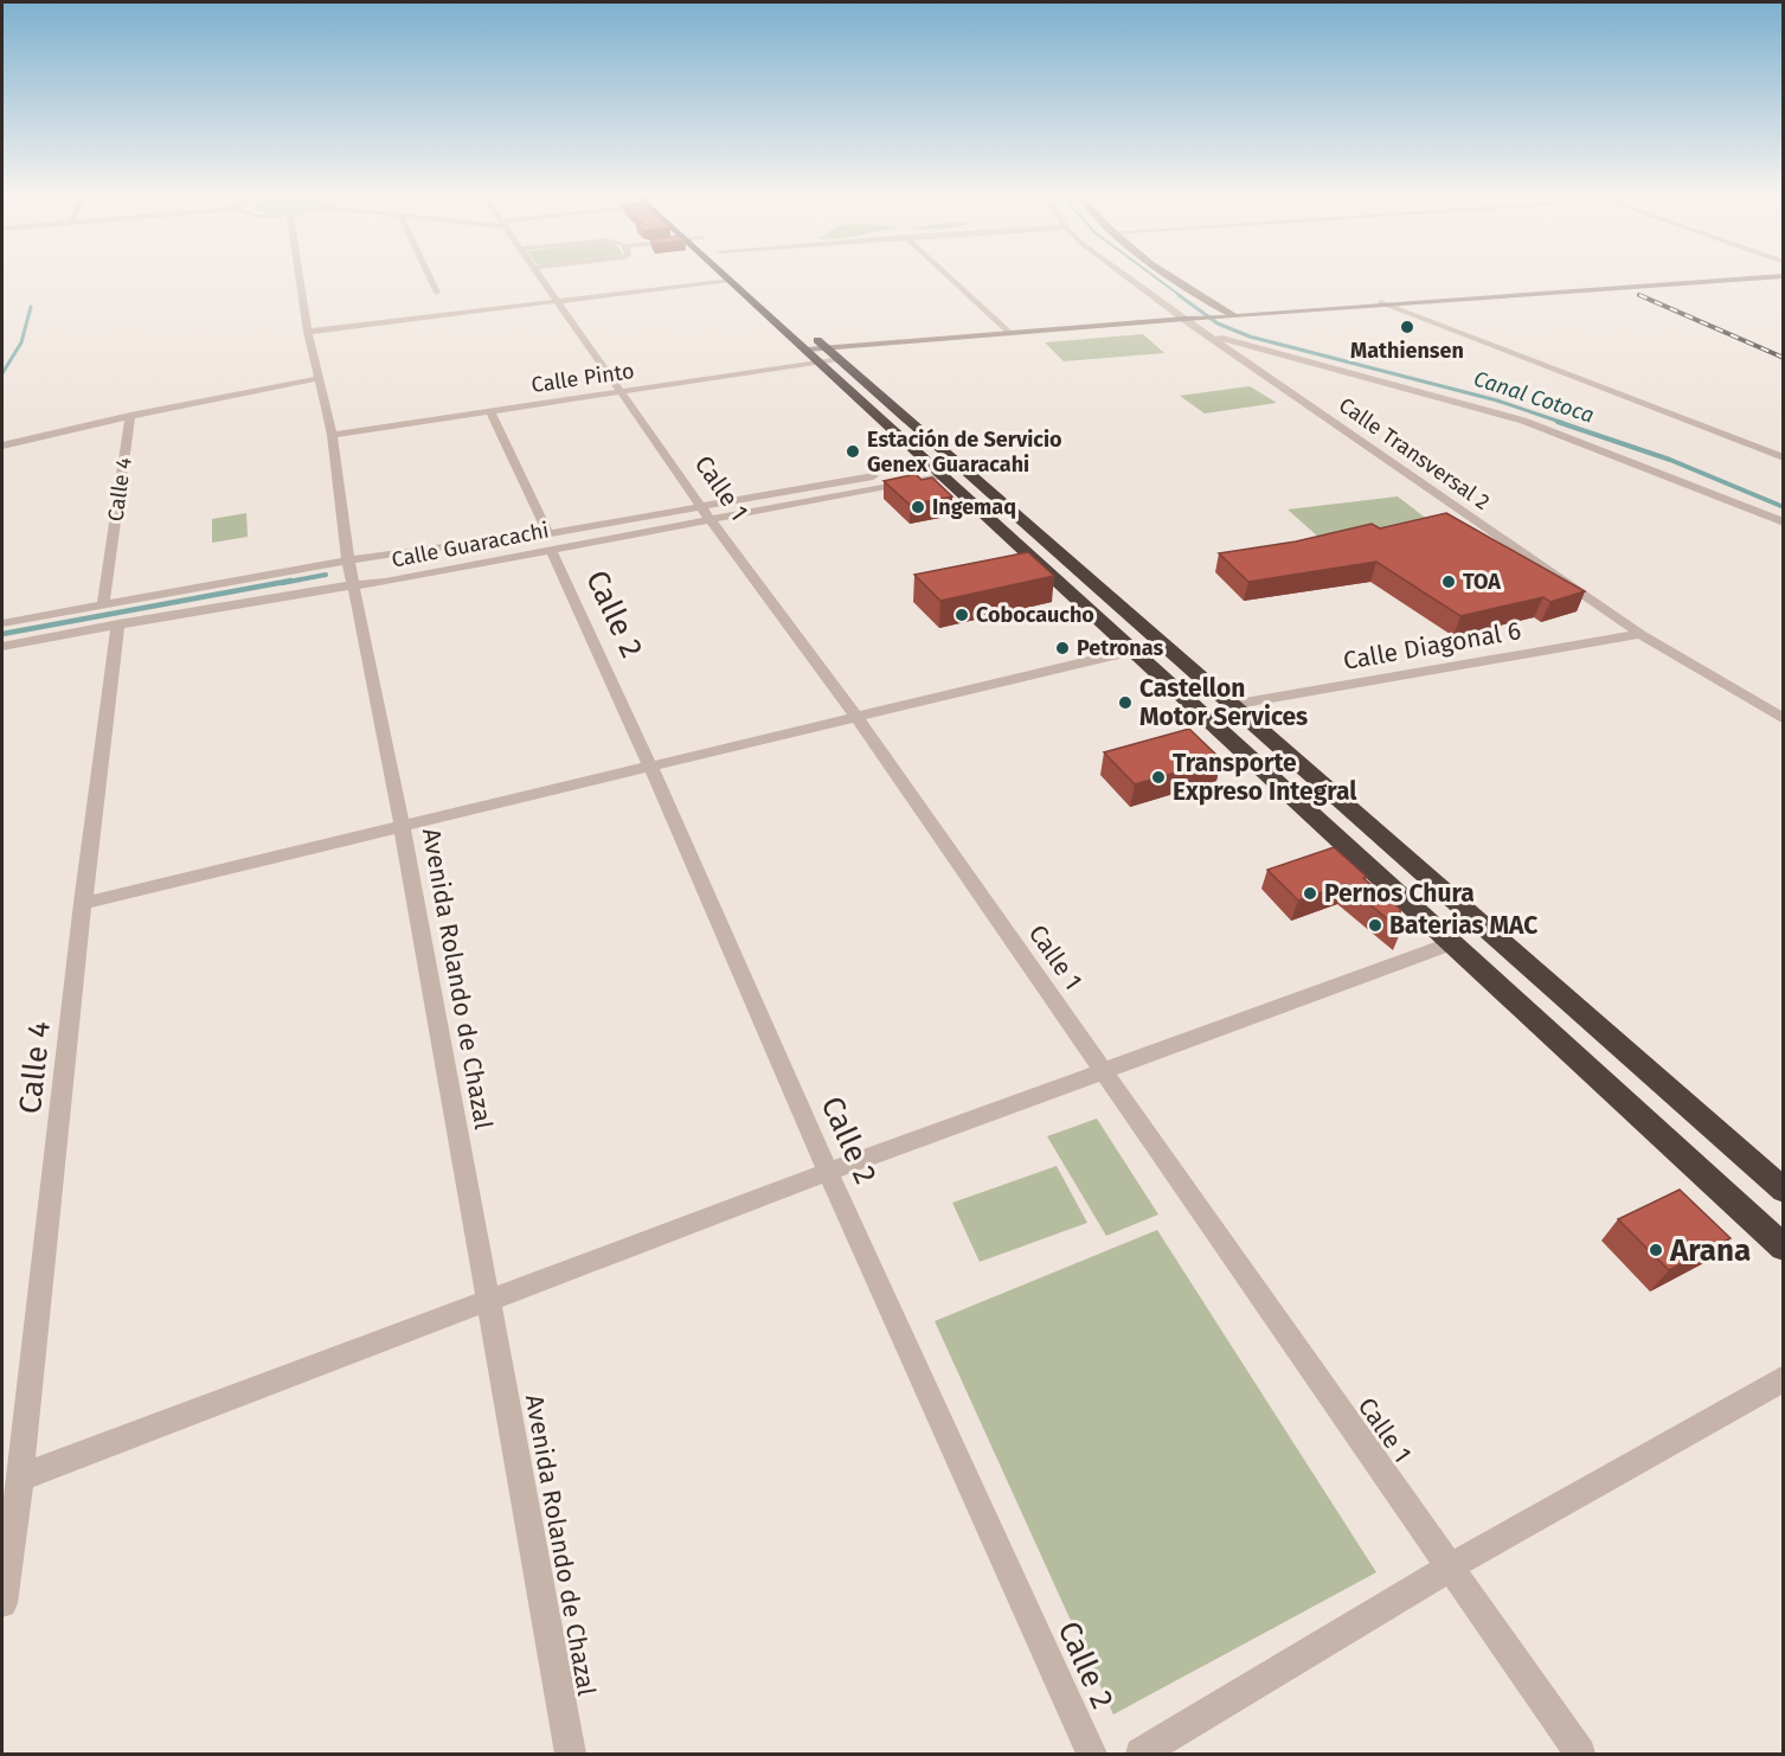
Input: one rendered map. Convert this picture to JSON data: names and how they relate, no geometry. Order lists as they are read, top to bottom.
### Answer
{
  "streets": {
    "street": [
      "Calle Pinto",
      "Calle Transversal 2",
      "Calle 1",
      "Calle 4",
      "Calle Guaracachi",
      "Calle 2",
      "Calle Diagonal 6",
      "Avenida Rolando de Chazal"
    ]
  },
  "crossings": [
    ["Calle Pinto", "Calle 1"],
    ["Calle Pinto", "Calle 2"],
    ["Calle Pinto", "Avenida Rolando de Chazal"],
    ["Calle Transversal 2", "Calle Diagonal 6"],
    ["Calle 1", "Calle Guaracachi"],
    ["Calle 4", "Calle Guaracachi"],
    ["Calle Guaracachi", "Calle 2"],
    ["Calle Guaracachi", "Avenida Rolando de Chazal"]
  ],
  "water": ["Canal Cotoca"],
  "places": [
    "Mathiensen",
    "Estación de Servicio Genex Guaracahi",
    "Ingemaq",
    "TOA",
    "Cobocaucho",
    "Petronas",
    "Castellon Motor Services",
    "Transporte Expreso Integral",
    "Pernos Chura",
    "Baterias MAC",
    "Arana"
  ]
}
